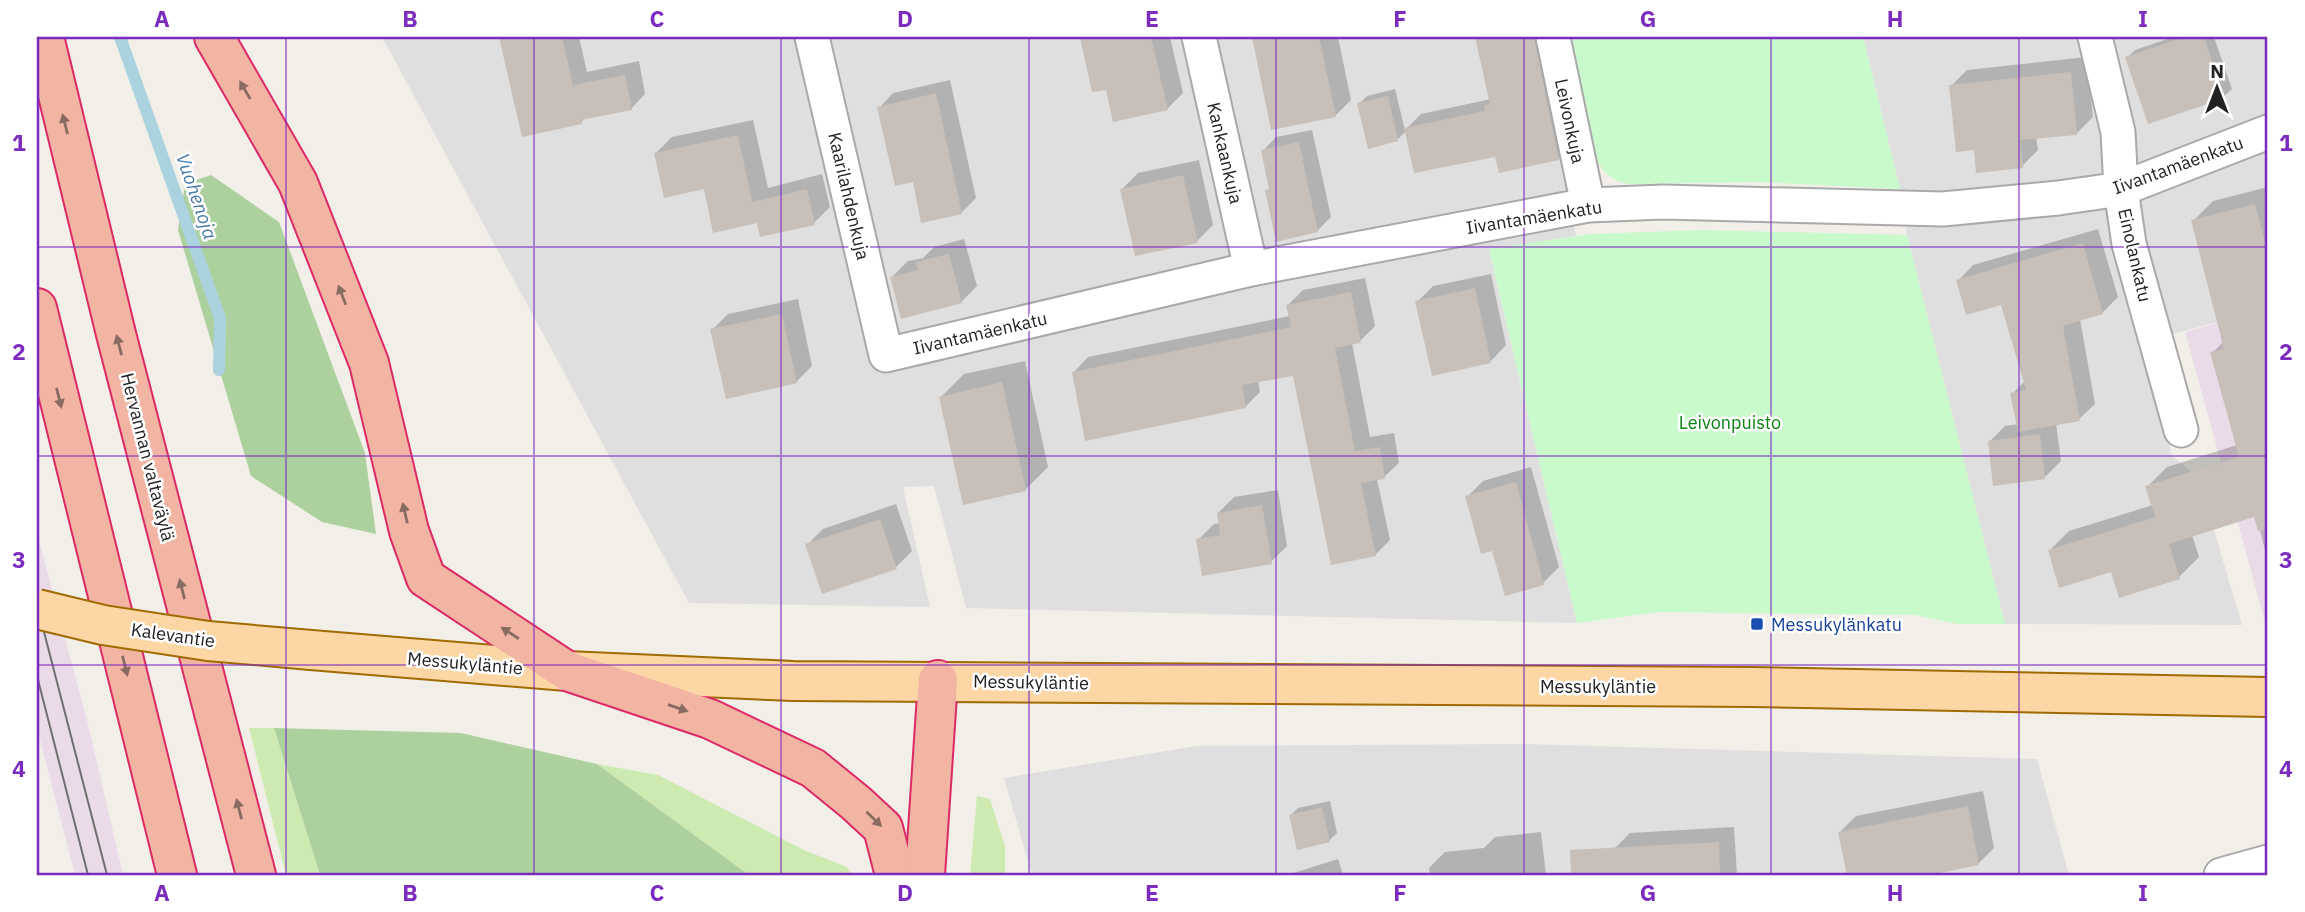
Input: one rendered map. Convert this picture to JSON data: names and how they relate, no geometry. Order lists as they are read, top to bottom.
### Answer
{
  "streets": {
    "highway": ["Hervannan valtaväylä"],
    "main road": ["Kalevantie", "Messukyläntie"],
    "street": [
      "Leivonkuja",
      "Kankaankuja",
      "Iivantamäenkatu",
      "Kaarilahdenkuja",
      "Einolankatu"
    ]
  },
  "crossings": [
    ["Leivonkuja", "Iivantamäenkatu"],
    ["Kankaankuja", "Iivantamäenkatu"],
    ["Iivantamäenkatu", "Kaarilahdenkuja"],
    ["Iivantamäenkatu", "Einolankatu"],
    ["Kalevantie", "Messukyläntie"]
  ],
  "water": ["Vuohenoja"],
  "parks": ["Leivonpuisto"],
  "places": {
    "transit": ["Messukylänkatu"]
  },
  "north": "top",
  "grid": {
    "columns": [
      "A",
      "B",
      "C",
      "D",
      "E",
      "F",
      "G",
      "H",
      "I"
    ],
    "rows": [
      "1",
      "2",
      "3",
      "4"
    ]
  }
}
